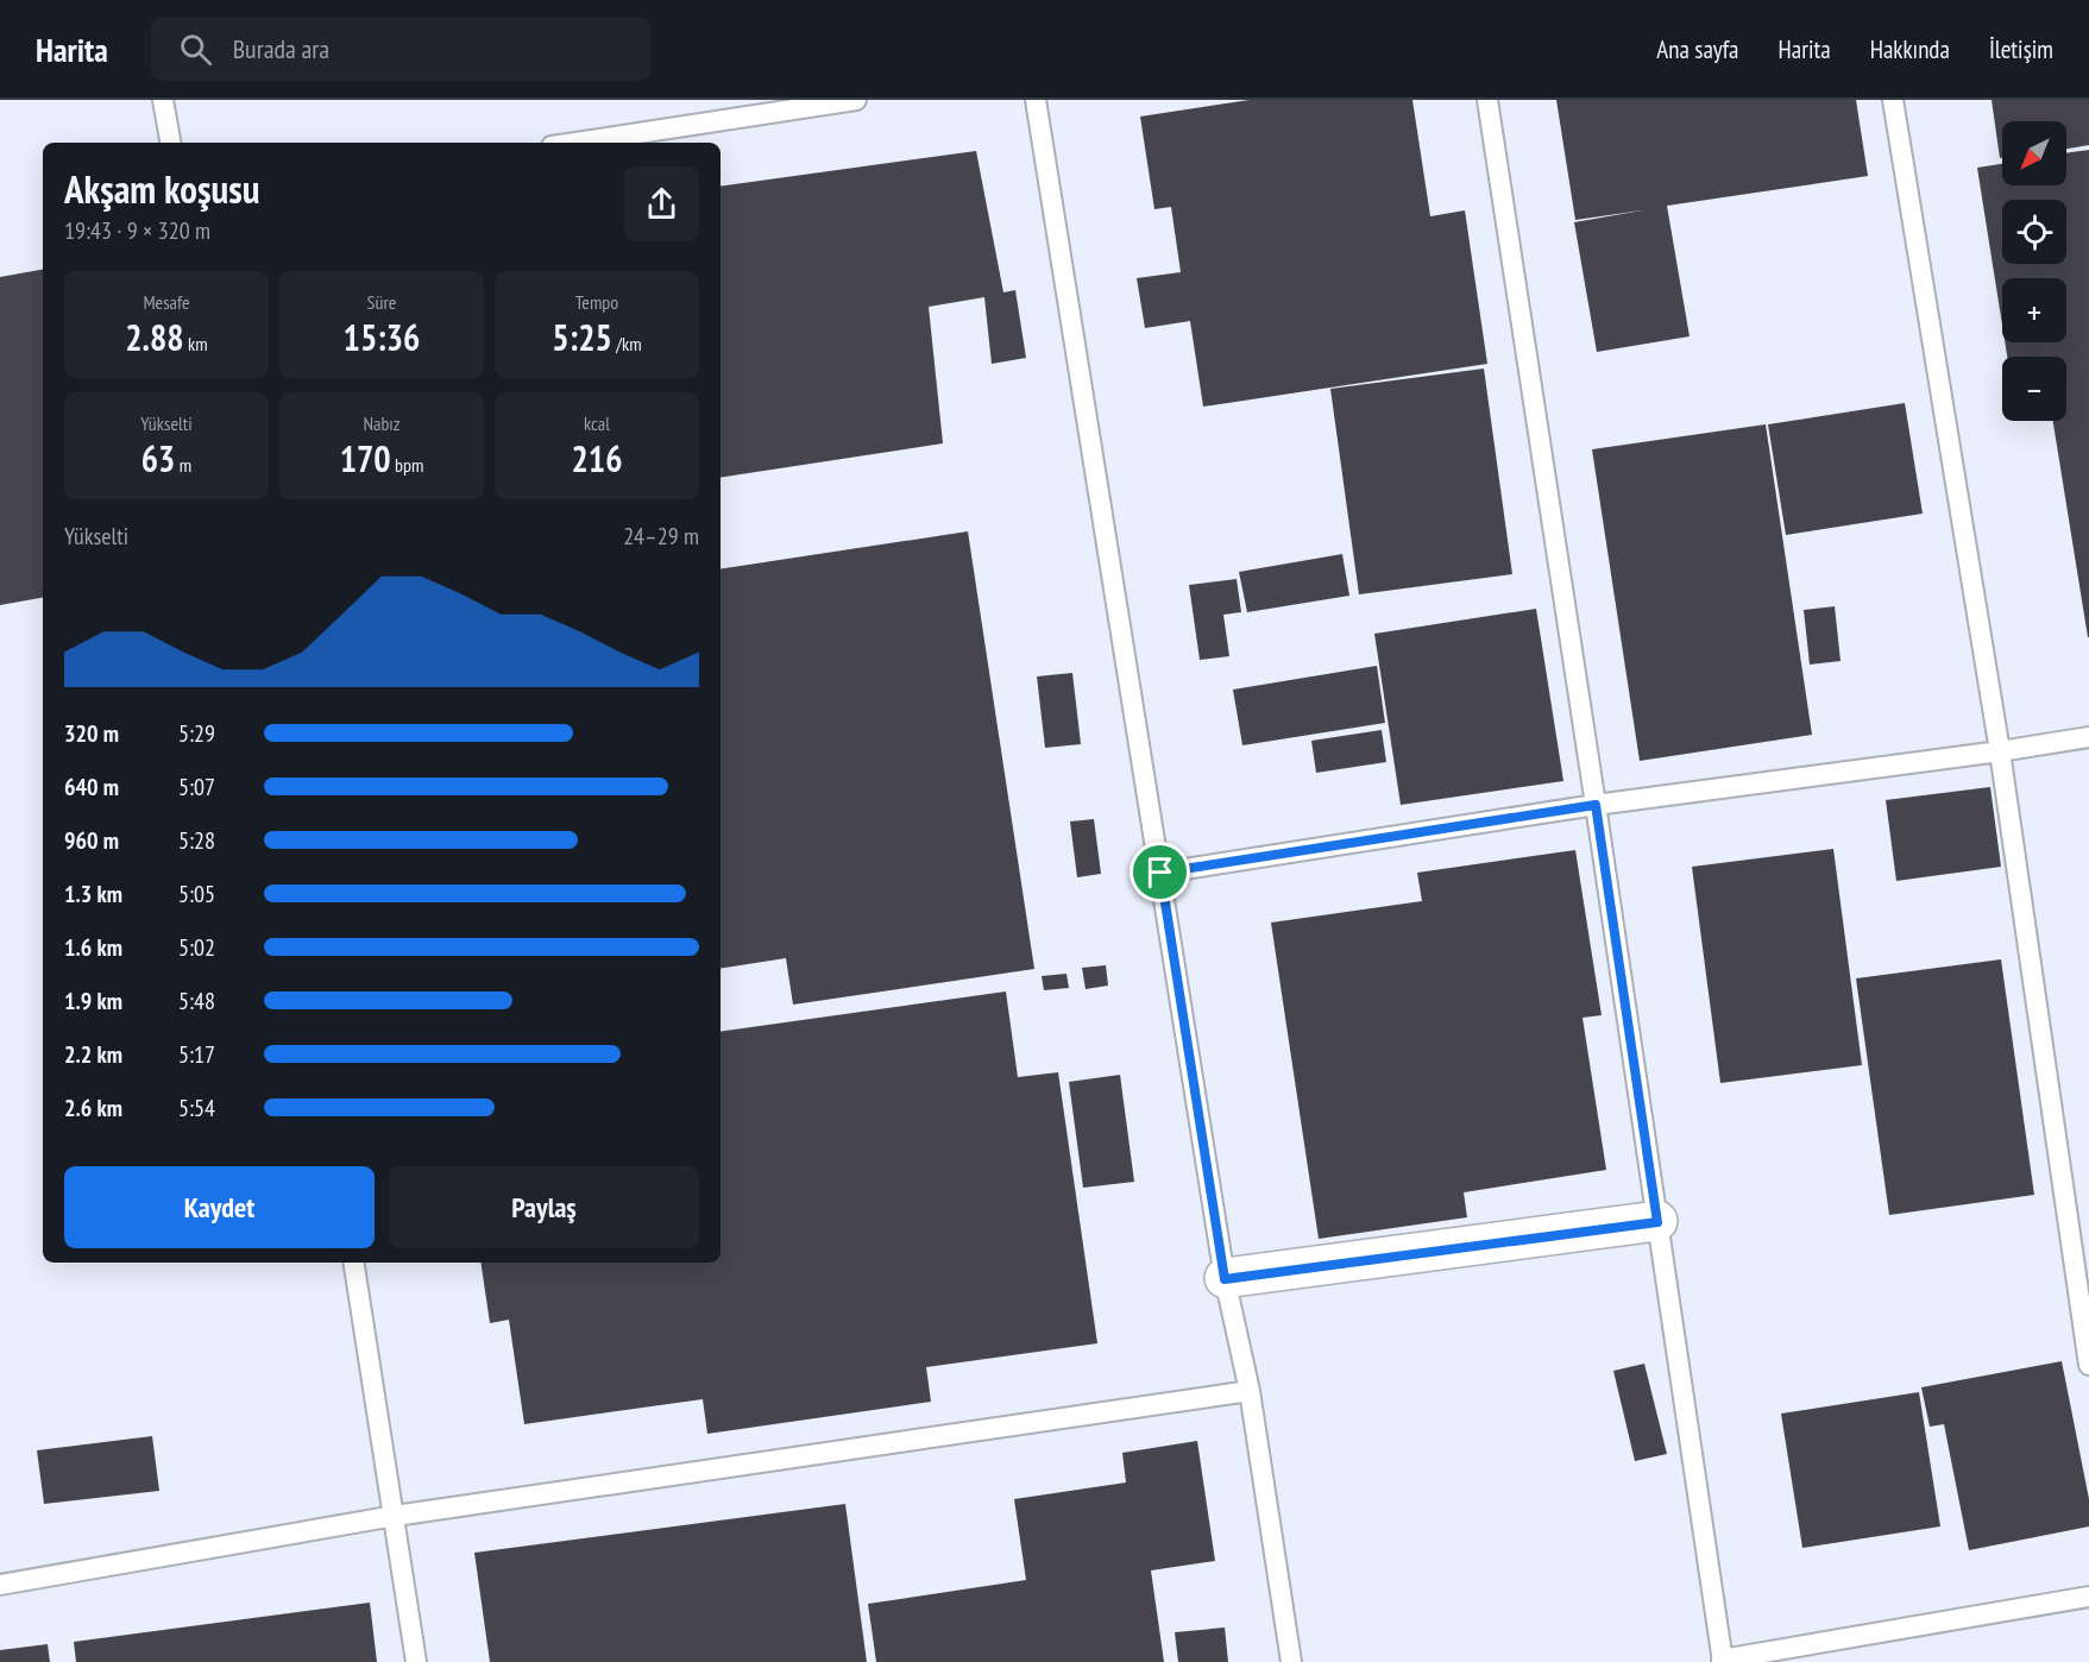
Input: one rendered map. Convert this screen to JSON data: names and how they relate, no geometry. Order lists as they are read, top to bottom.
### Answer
{
  "north": "bottom left",
  "page": {
    "header": "Harita",
    "search": "Burada ara",
    "nav": [
      "Ana sayfa",
      "Harita",
      "Hakkında",
      "İletişim"
    ],
    "map_buttons": ["+", "−"],
    "heading": ["Akşam koşusu", "19:43 · 9 × 320 m"],
    "stats": [
      ["Mesafe", "2.88 km"],
      ["Süre", "15:36"],
      ["Tempo", "5:25 /km"],
      ["Yükselti", "63 m"],
      ["Nabız", "170 bpm"],
      ["kcal", "216"]
    ],
    "chart": ["Yükselti", "24–29 m"],
    "list": [
      {
        "name": "320 m",
        "note": "5:29"
      },
      {
        "name": "640 m",
        "note": "5:07"
      },
      {
        "name": "960 m",
        "note": "5:28"
      },
      {
        "name": "1.3 km",
        "note": "5:05"
      },
      {
        "name": "1.6 km",
        "note": "5:02"
      },
      {
        "name": "1.9 km",
        "note": "5:48"
      },
      {
        "name": "2.2 km",
        "note": "5:17"
      },
      {
        "name": "2.6 km",
        "note": "5:54"
      }
    ],
    "buttons": ["Kaydet", "Paylaş"]
  }
}
